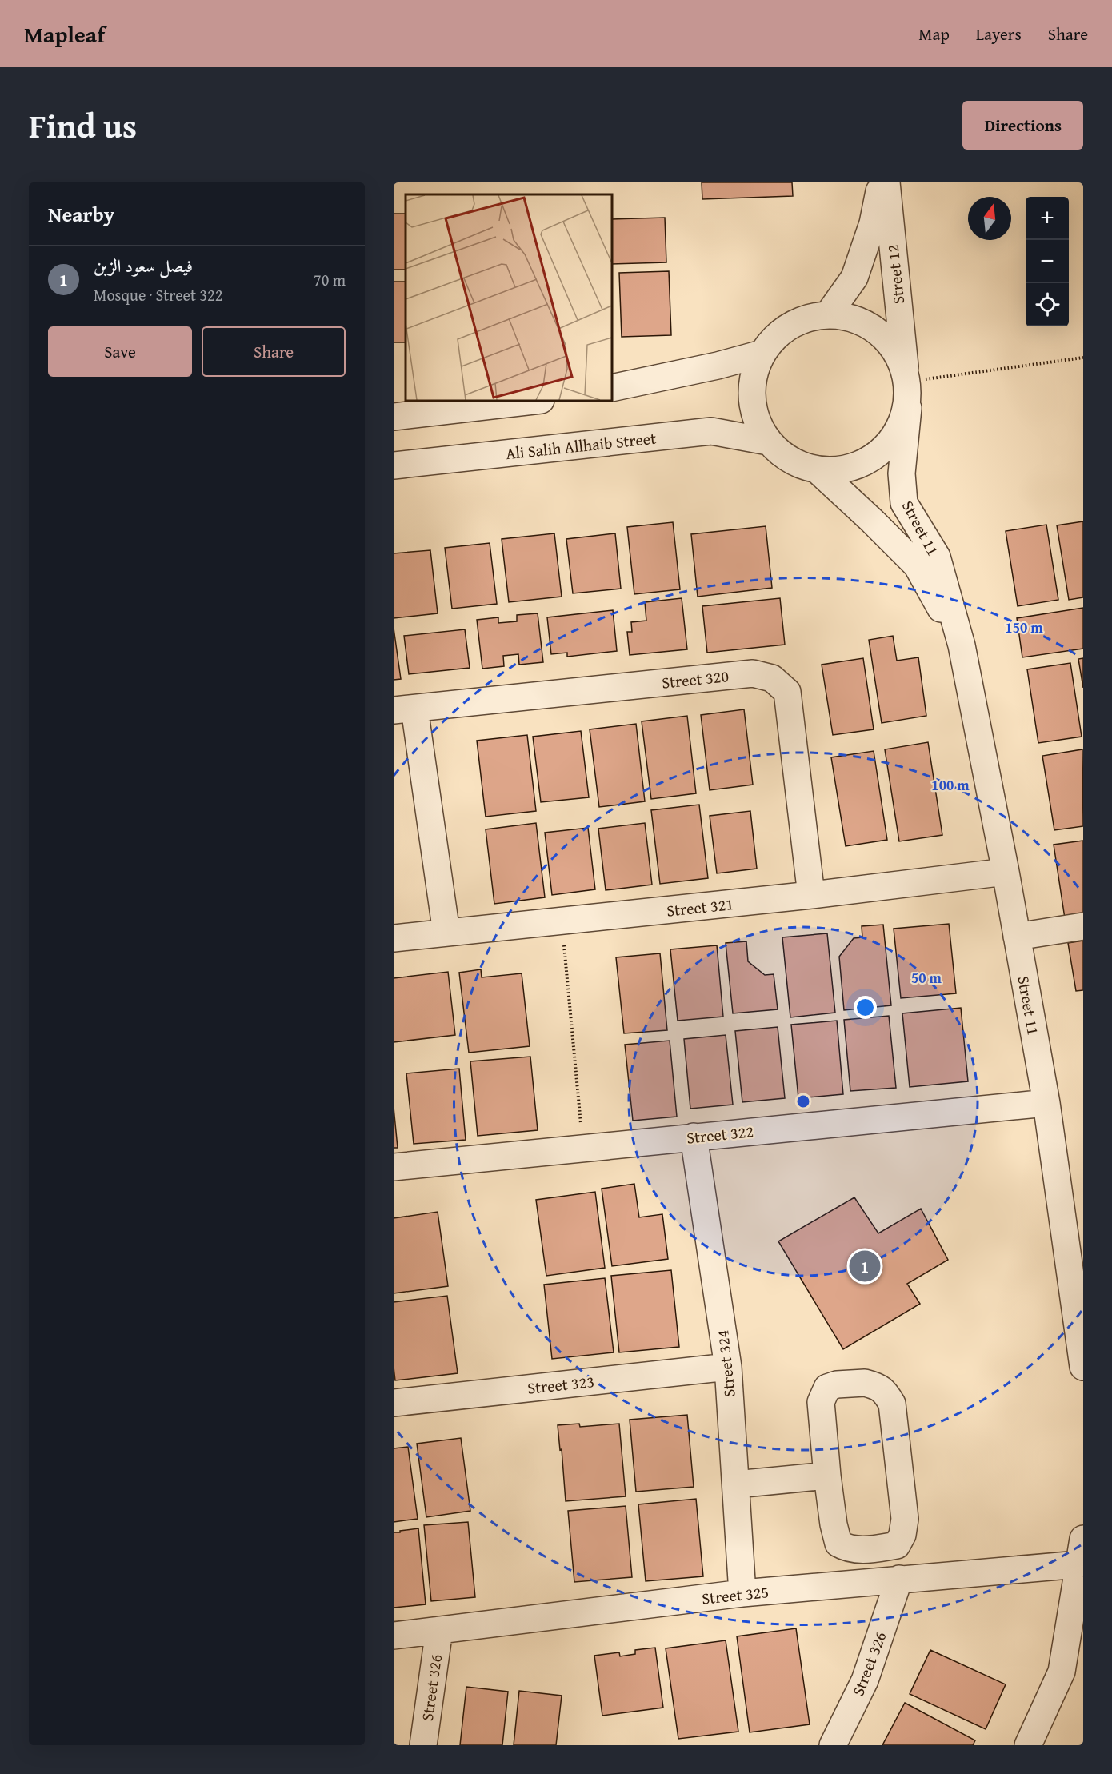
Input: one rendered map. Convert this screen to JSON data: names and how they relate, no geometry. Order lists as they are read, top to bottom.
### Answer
{
  "streets": {
    "street": [
      "Street 12",
      "Ali Salih Allhaib Street",
      "Street 11",
      "Street 320",
      "Street 321",
      "Street 322",
      "Street 324",
      "Street 323",
      "Street 325",
      "Street 326"
    ]
  },
  "crossings": [
    ["Street 12", "Ali Salih Allhaib Street"],
    ["Street 12", "Street 11"],
    ["Ali Salih Allhaib Street", "Street 11"],
    ["Street 11", "Street 321"],
    ["Street 11", "Street 322"],
    ["Street 320", "Street 321"],
    ["Street 322", "Street 324"],
    ["Street 324", "Street 323"],
    ["Street 324", "Street 325"],
    ["Street 325", "Street 326"]
  ],
  "north": "top",
  "page": {
    "header": "Mapleaf",
    "nav": ["Map", "Layers", "Share"],
    "title": "Find us",
    "buttons": [
      "Directions",
      ["Save", "Share"]
    ],
    "heading": "Nearby",
    "map_buttons": ["+", "−"],
    "list": [
      {
        "mark": "1",
        "name": "فيصل سعود الزبن",
        "note": "Mosque · Street 322",
        "value": "70 m"
      }
    ],
    "pins": "1"
  },
  "rings": ["150 m", "100 m", "50 m"]
}
